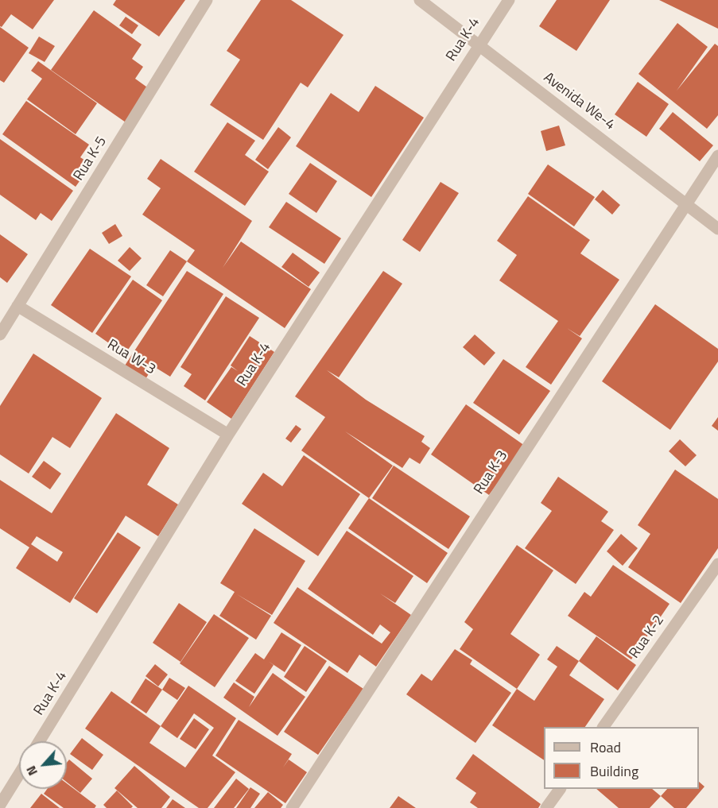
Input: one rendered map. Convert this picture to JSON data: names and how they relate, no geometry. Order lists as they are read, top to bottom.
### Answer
{
  "streets": {
    "street": [
      "Rua K-4",
      "Avenida We-4",
      "Rua K-5",
      "Rua W-3",
      "Rua K-3",
      "Rua K-2"
    ]
  },
  "crossings": [
    ["Rua K-4", "Avenida We-4"],
    ["Rua K-4", "Rua W-3"],
    ["Avenida We-4", "Rua K-3"],
    ["Rua K-5", "Rua W-3"]
  ],
  "legend": ["Road", "Building"],
  "north": "bottom left"
}
